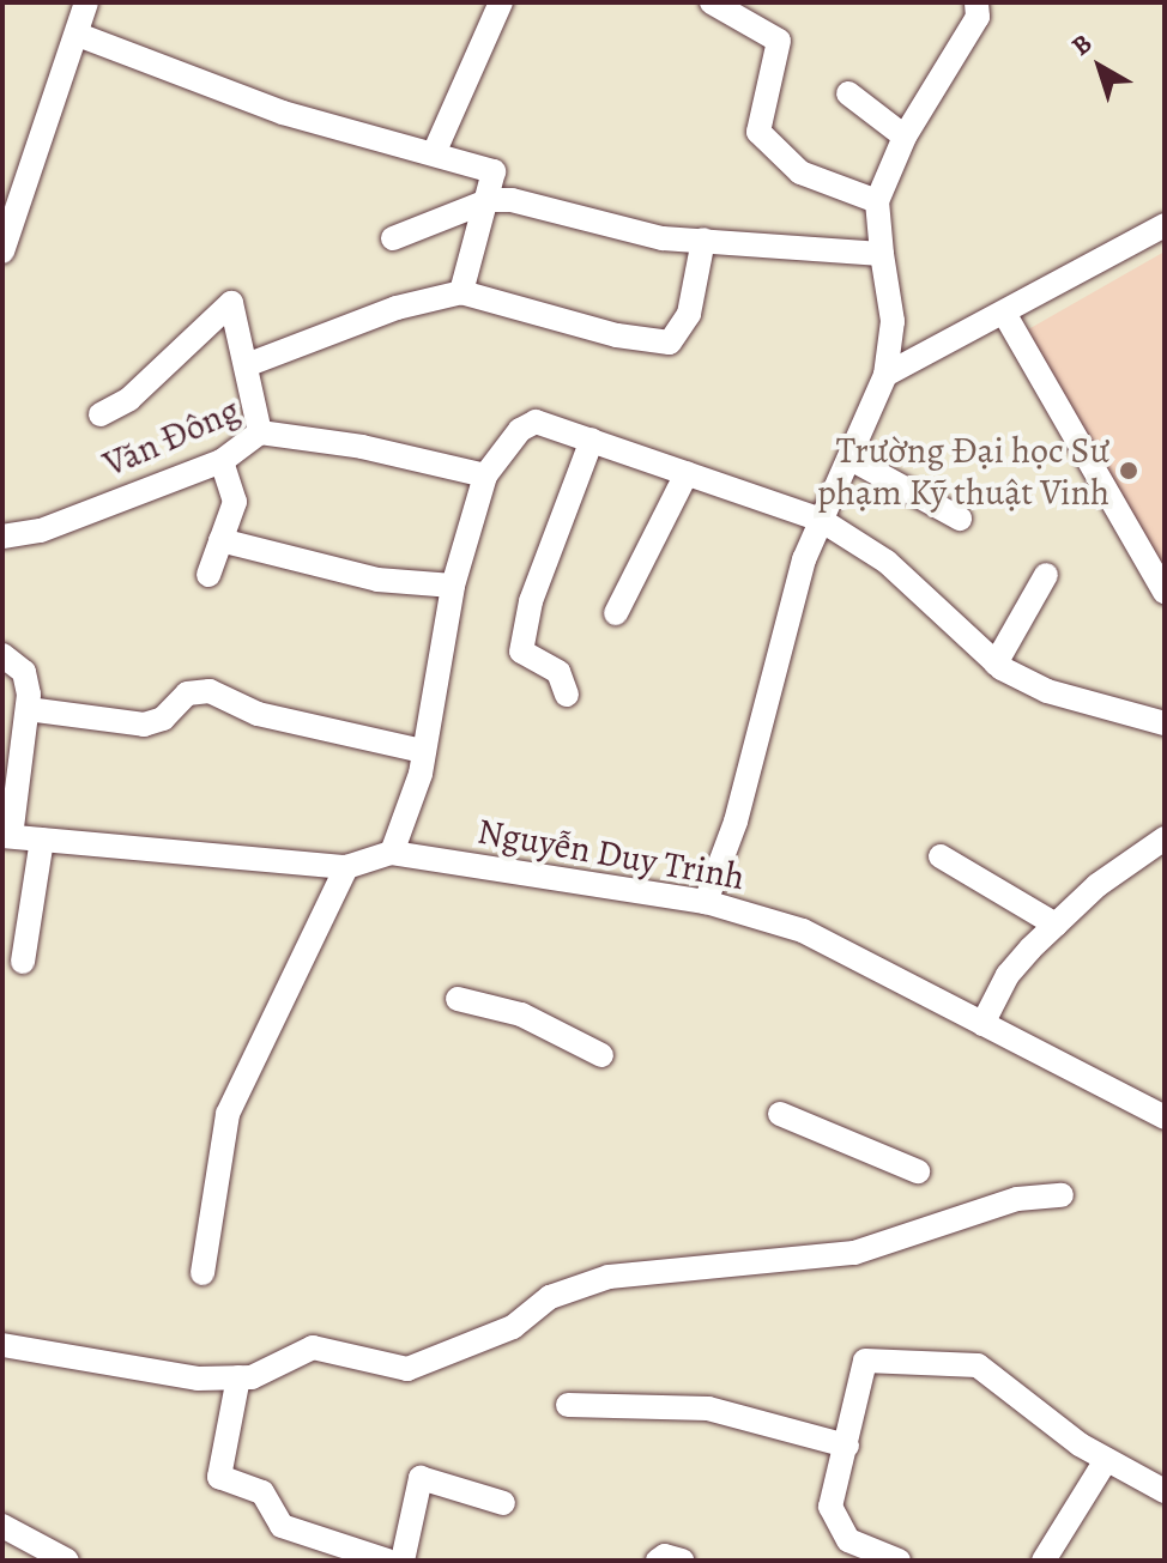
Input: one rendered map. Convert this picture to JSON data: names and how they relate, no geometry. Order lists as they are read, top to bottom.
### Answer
{
  "streets": {
    "street": ["Văn Đông", "Nguyễn Duy Trinh"]
  },
  "places": ["Trường Đại học Sư phạm Kỹ thuật Vinh"],
  "north": "top left"
}
